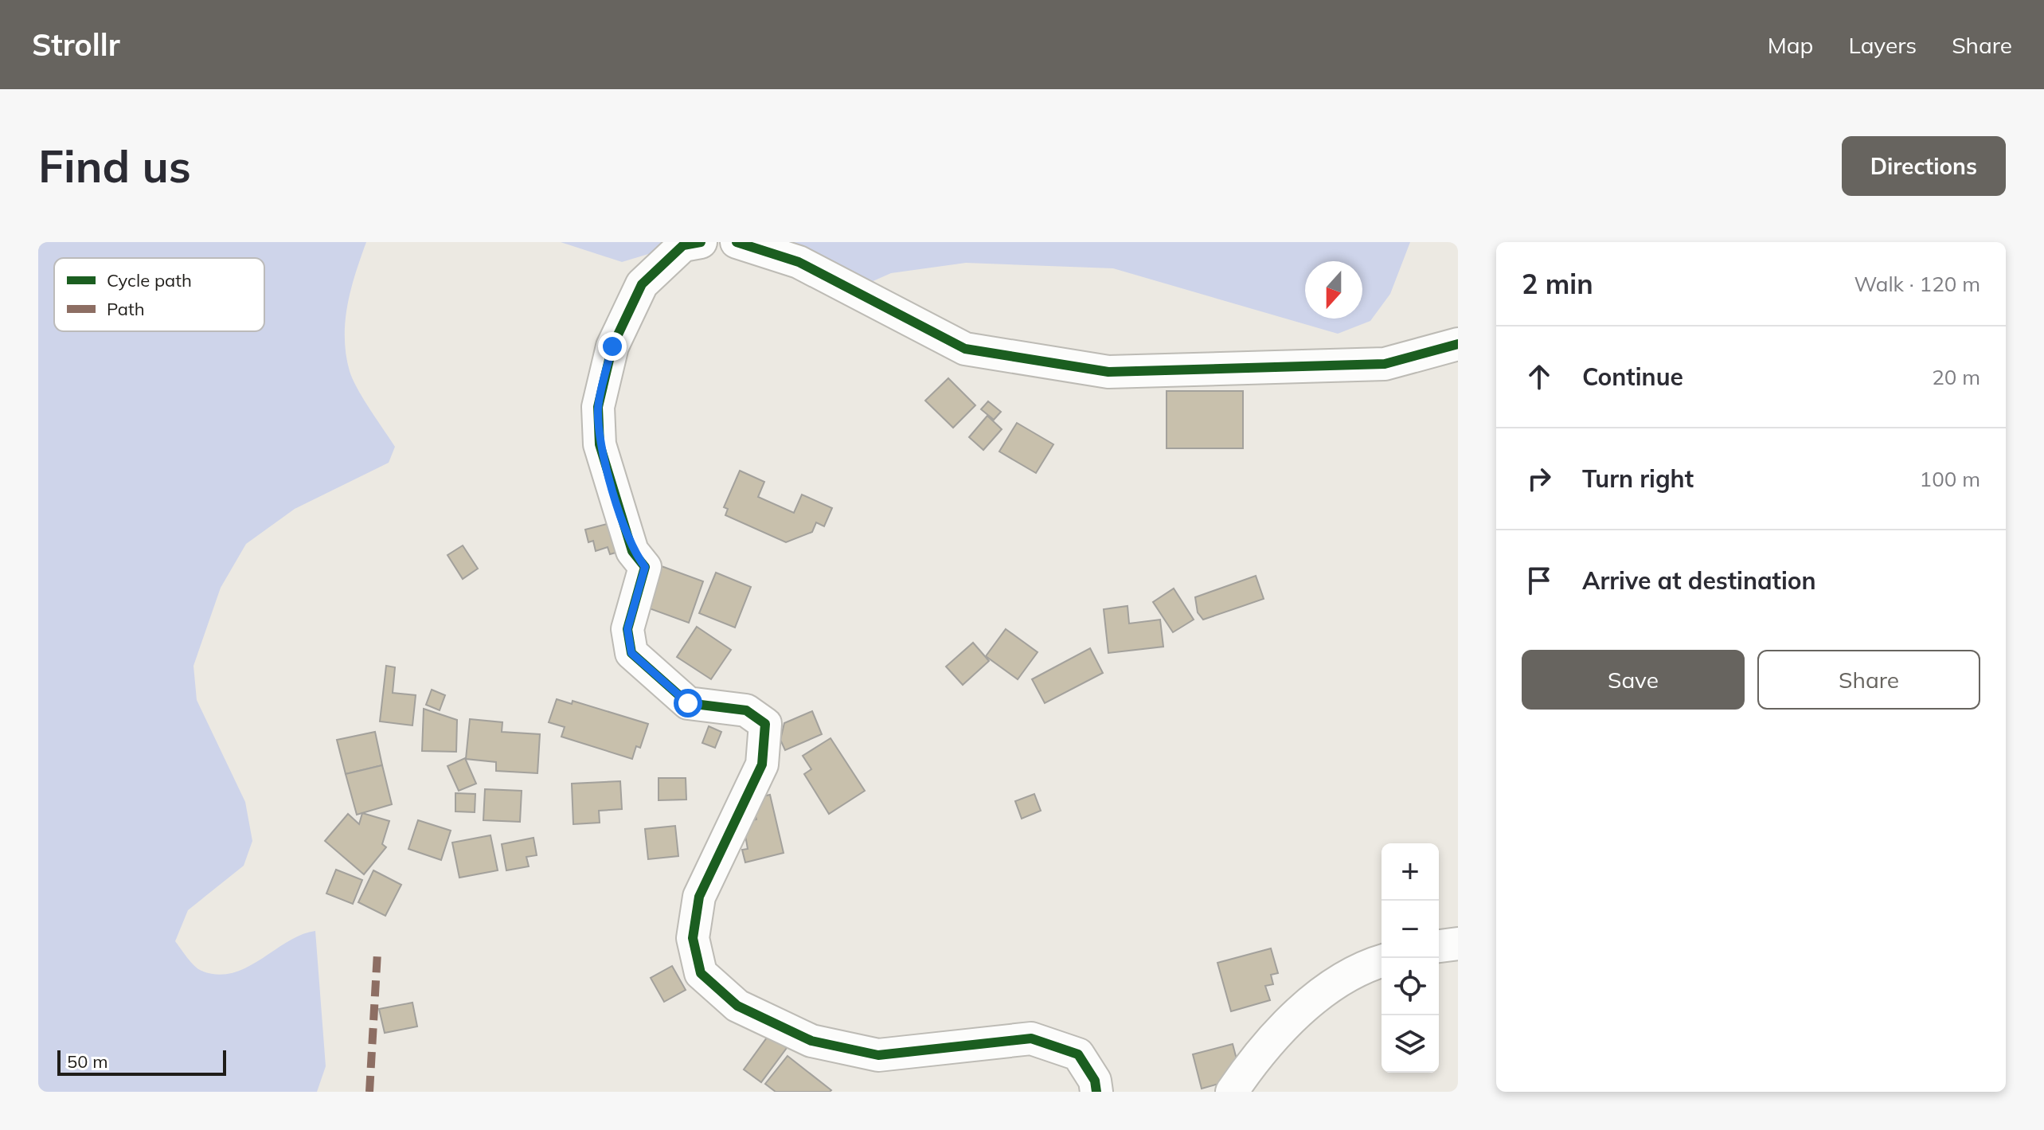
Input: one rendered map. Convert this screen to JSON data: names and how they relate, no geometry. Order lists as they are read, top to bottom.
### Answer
{
  "legend": ["Cycle path", "Path"],
  "scale_bar": "50 m",
  "north": "bottom",
  "page": {
    "header": "Strollr",
    "nav": ["Map", "Layers", "Share"],
    "buttons": [
      "Directions",
      ["Save", "Share"]
    ],
    "title": "Find us",
    "heading": ["2 min", "Walk · 120 m"],
    "list": [
      ["Continue", "20 m"],
      ["Turn right", "100 m"],
      "Arrive at destination"
    ],
    "map_buttons": ["+", "−"],
    "scale": "50 m"
  }
}
